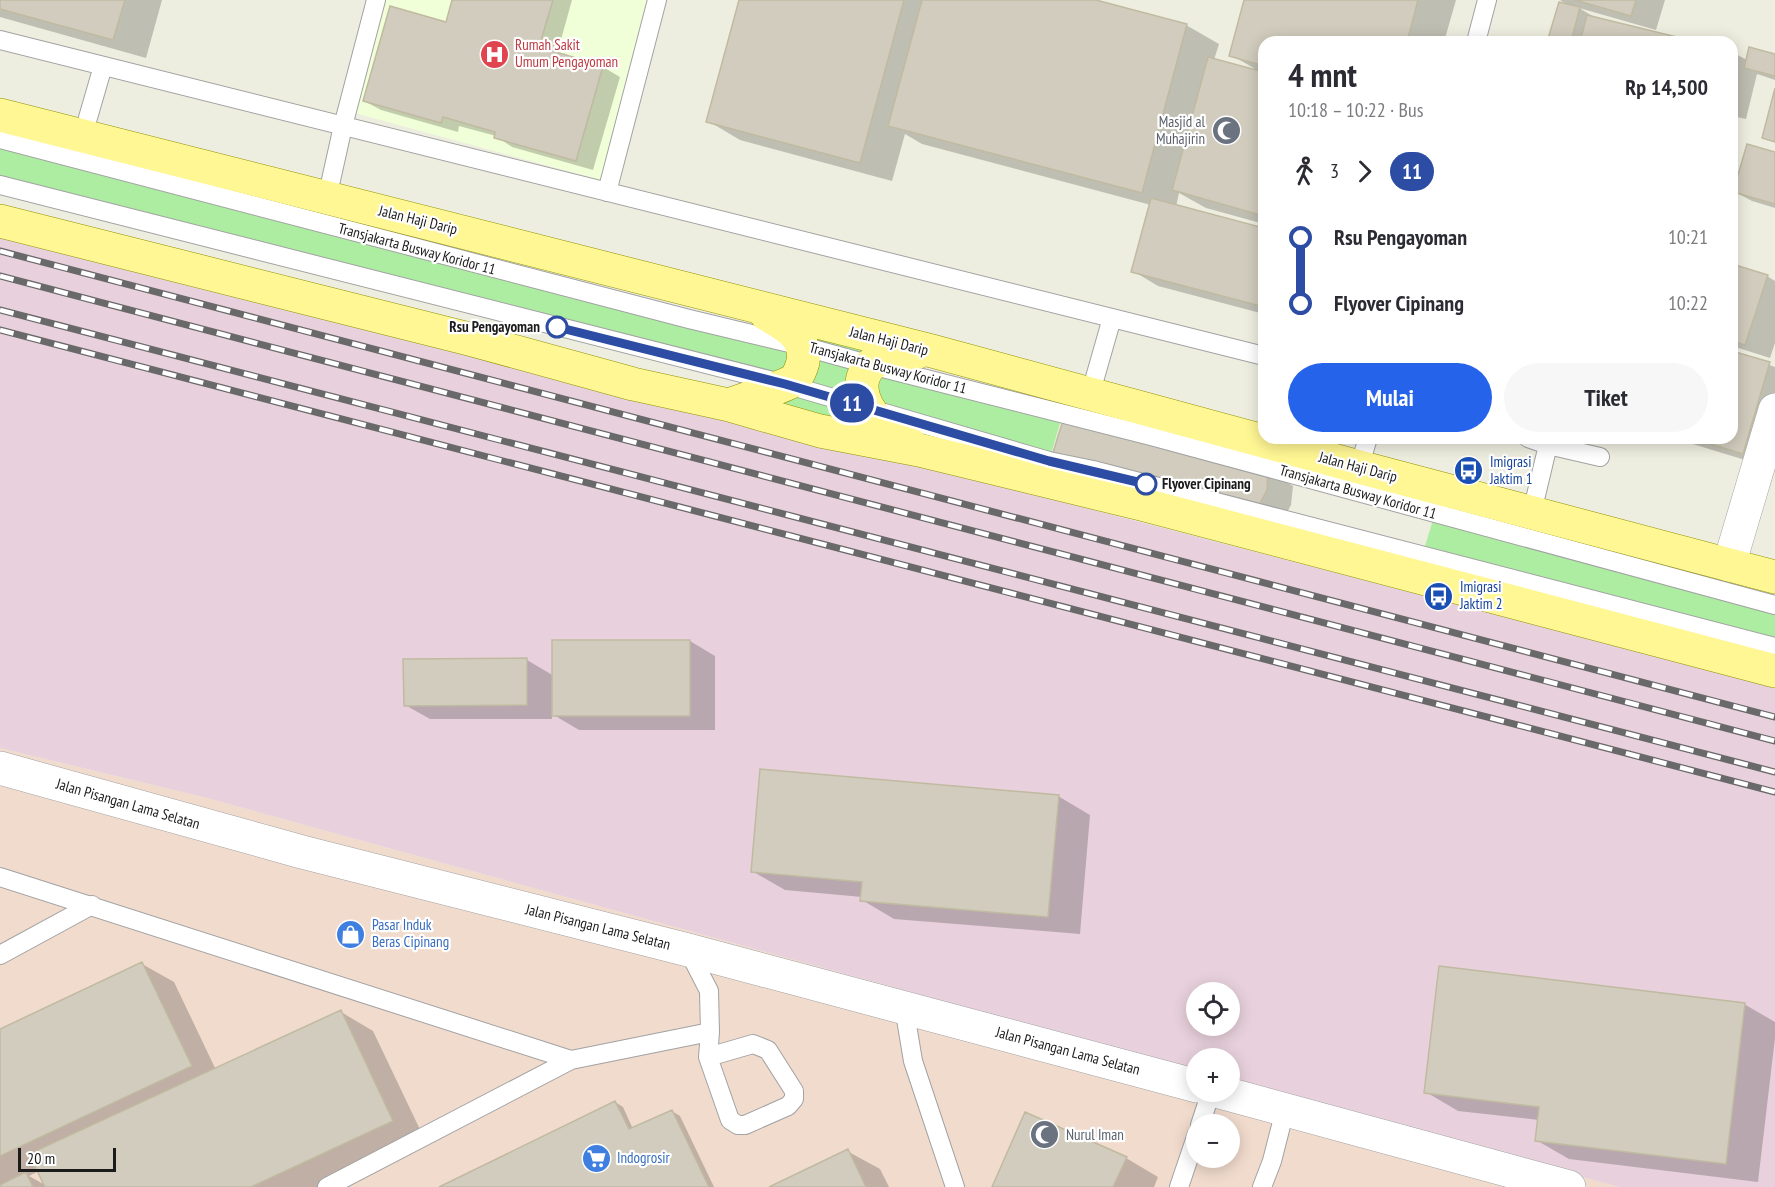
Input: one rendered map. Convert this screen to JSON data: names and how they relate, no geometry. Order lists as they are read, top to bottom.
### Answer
{
  "streets": {
    "main road": ["Jalan Haji Darip"],
    "street": ["Jalan Pisangan Lama Selatan"],
    "lane": ["Transjakarta Busway Koridor 11"]
  },
  "places": {
    "hospital": ["Rumah Sakit Umum Pengayoman"],
    "mosque": ["Masjid al Muhajirin", "Nurul Iman"],
    "other": ["Rsu Pengayoman", "Flyover Cipinang"],
    "bus stop": ["Imigrasi Jaktim 1", "Imigrasi Jaktim 2"],
    "shop": ["Pasar Induk Beras Cipinang"],
    "supermarket": ["Indogrosir"]
  },
  "lines": ["bus line 11"],
  "scale_bar": "20 m",
  "page": {
    "on_map": "11",
    "heading": ["4 mnt", "10:18 – 10:22 · Bus", "Rp 14,500"],
    "legs": ["3", "11"],
    "list": [
      {
        "name": "Rsu Pengayoman",
        "value": "10:21"
      },
      {
        "name": "Flyover Cipinang",
        "value": "10:22"
      }
    ],
    "buttons": ["Mulai", "Tiket"],
    "map_buttons": ["+", "−"],
    "scale": "20 m"
  }
}
